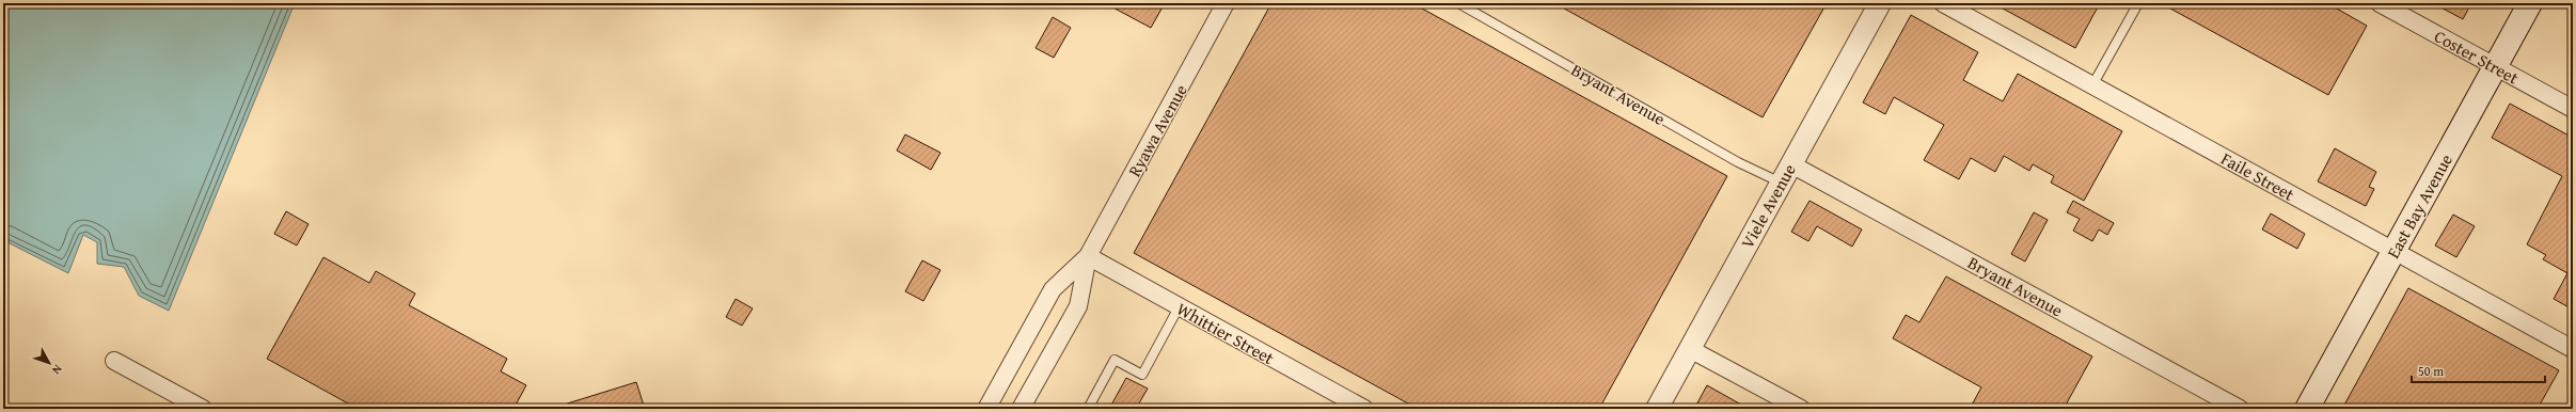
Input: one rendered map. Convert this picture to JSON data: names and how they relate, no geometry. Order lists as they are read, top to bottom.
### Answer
{
  "streets": {
    "main road": ["East Bay Avenue"],
    "street": [
      "Coster Street",
      "Bryant Avenue",
      "Ryawa Avenue",
      "Faile Street",
      "Viele Avenue",
      "Whittier Street"
    ]
  },
  "crossings": [
    ["Coster Street", "East Bay Avenue"],
    ["Bryant Avenue", "Viele Avenue"],
    ["Ryawa Avenue", "Whittier Street"],
    ["Faile Street", "East Bay Avenue"]
  ],
  "scale_bar": "50 m",
  "north": "bottom right"
}
